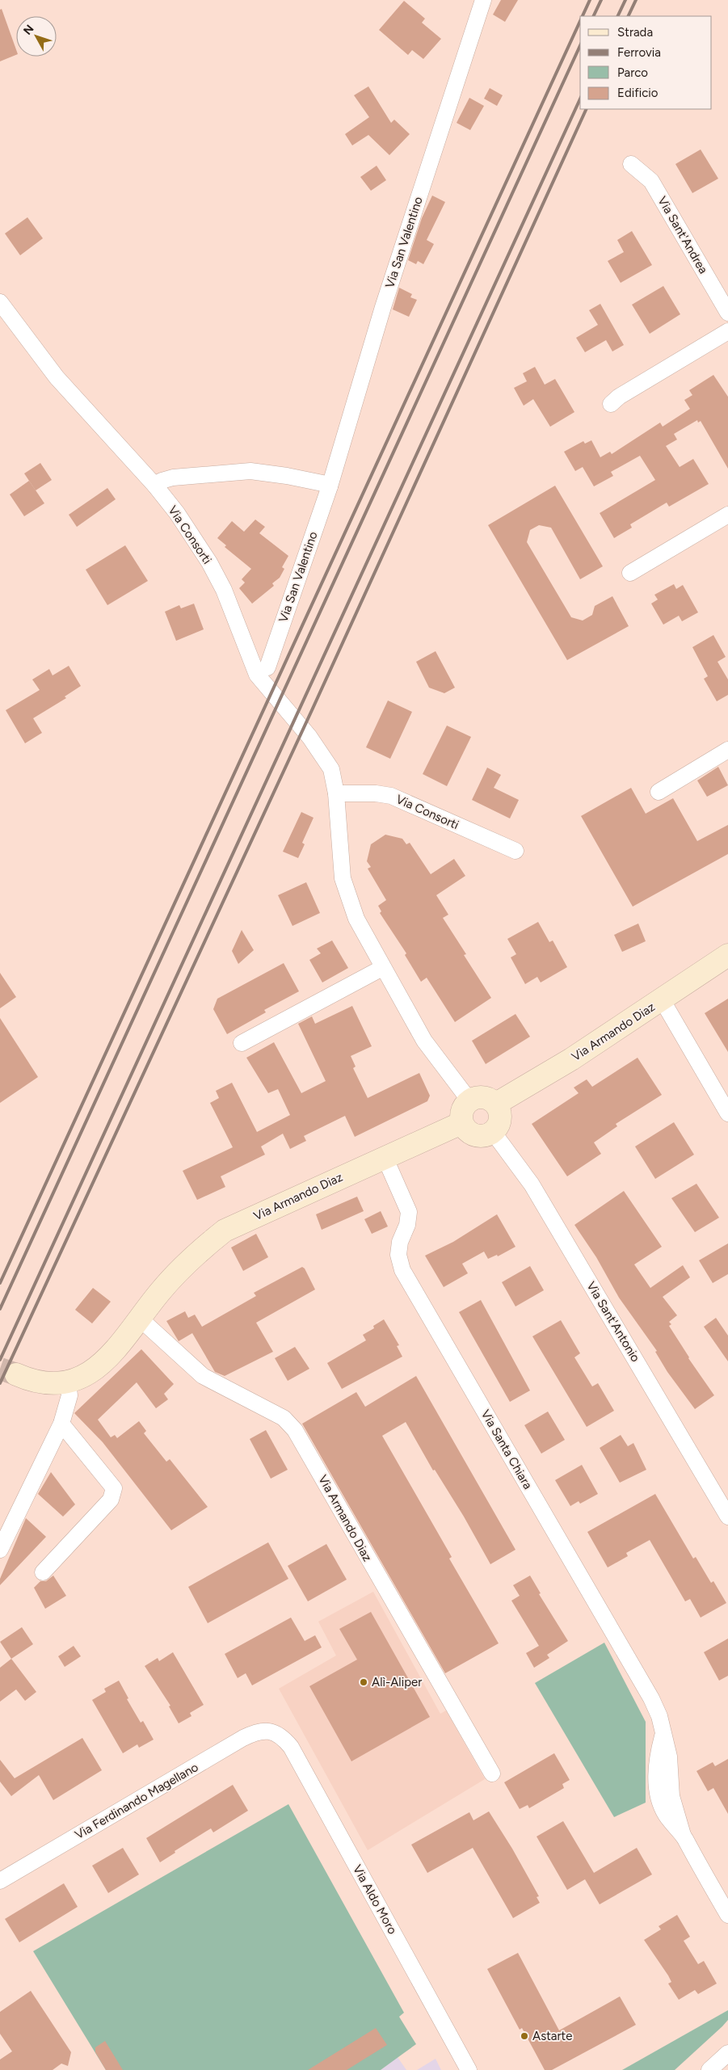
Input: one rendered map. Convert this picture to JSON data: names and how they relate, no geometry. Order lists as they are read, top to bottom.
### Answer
{
  "streets": {
    "street": [
      "Via Sant'Andrea",
      "Via San Valentino",
      "Via Consorti",
      "Via Armando Diaz",
      "Via Sant'Antonio",
      "Via Santa Chiara",
      "Via Ferdinando Magellano",
      "Via Aldo Moro"
    ]
  },
  "crossings": [
    ["Via Consorti", "Via Armando Diaz"],
    ["Via Consorti", "Via Sant'Antonio"],
    ["Via Armando Diaz", "Via Sant'Antonio"],
    ["Via Armando Diaz", "Via Santa Chiara"],
    ["Via Ferdinando Magellano", "Via Aldo Moro"]
  ],
  "places": ["Alì-Aliper", "Astarte"],
  "legend": [
    "Strada",
    "Ferrovia",
    "Parco",
    "Edificio"
  ],
  "north": "top left"
}
